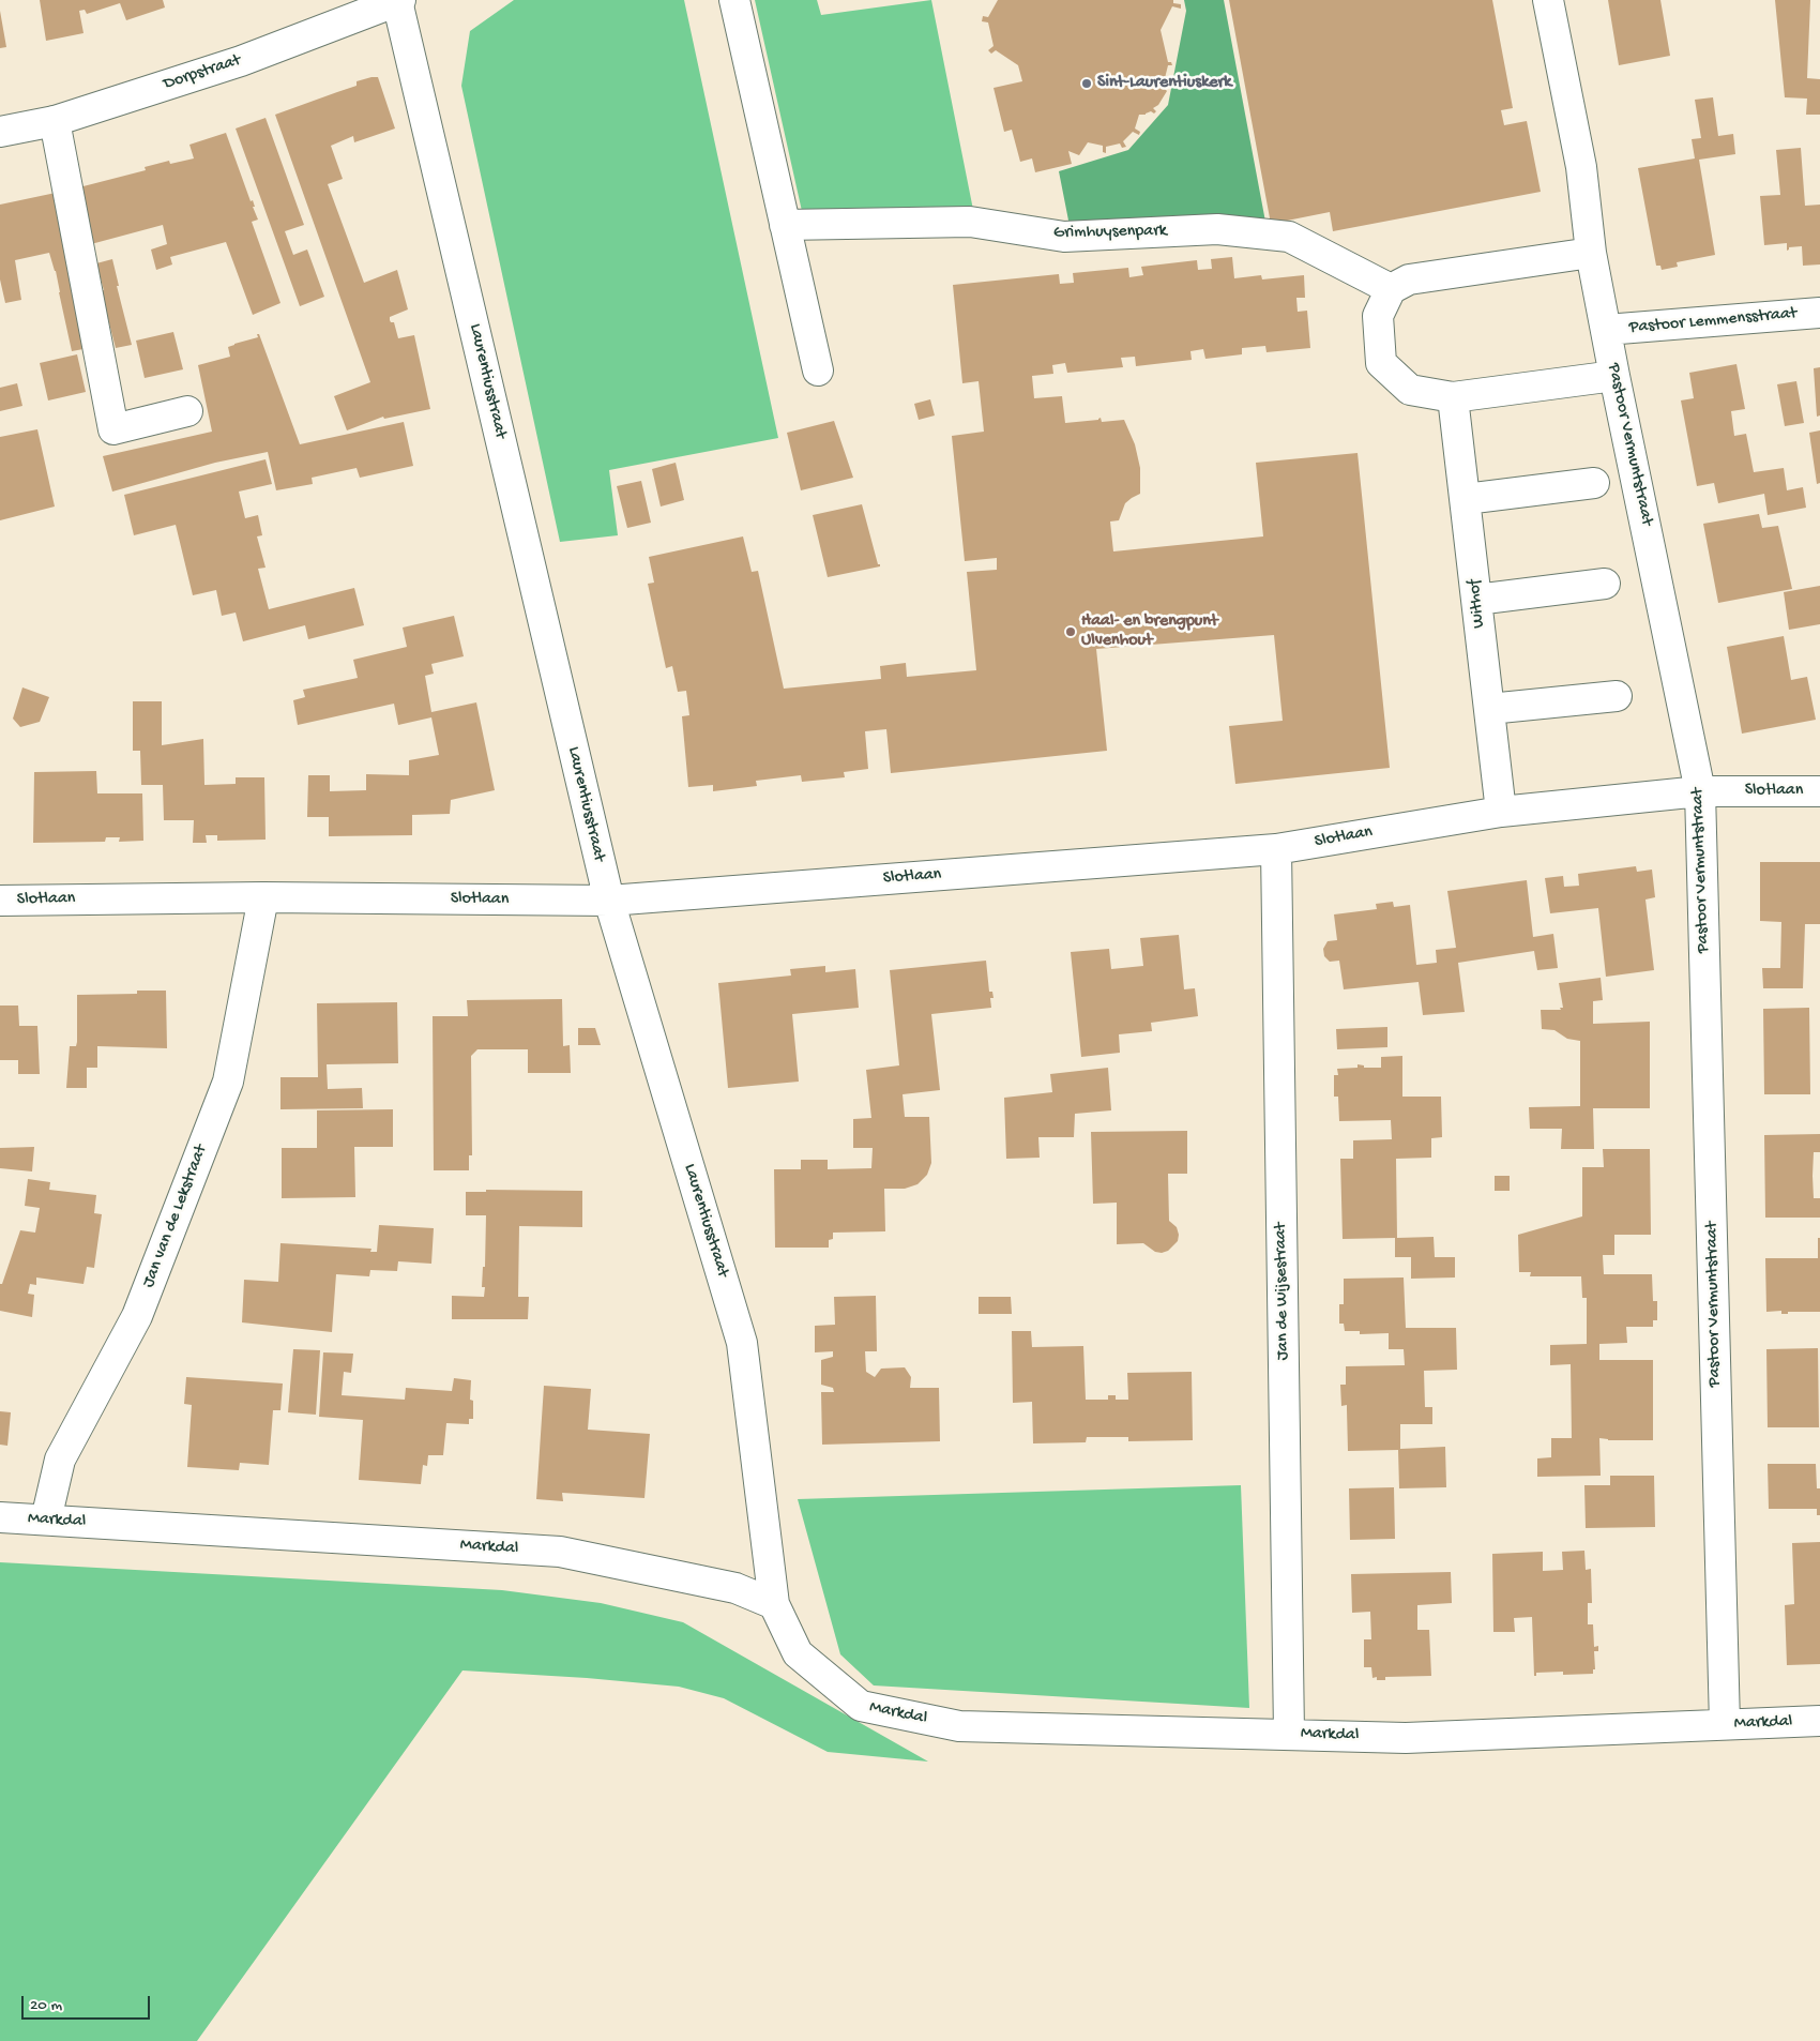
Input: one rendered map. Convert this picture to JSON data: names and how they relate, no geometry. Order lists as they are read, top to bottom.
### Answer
{
  "streets": {
    "street": [
      "Dorpstraat",
      "Grimhuysenpark",
      "Pastoor Lemmensstraat",
      "Laurentiusstraat",
      "Pastoor Vermuntstraat",
      "Withof",
      "Slotlaan",
      "Jan van de Lekstraat",
      "Jan de Wijsestraat",
      "Markdal"
    ]
  },
  "crossings": [
    ["Dorpstraat", "Laurentiusstraat"],
    ["Pastoor Lemmensstraat", "Pastoor Vermuntstraat"],
    ["Laurentiusstraat", "Slotlaan"],
    ["Laurentiusstraat", "Markdal"],
    ["Pastoor Vermuntstraat", "Slotlaan"],
    ["Pastoor Vermuntstraat", "Markdal"],
    ["Withof", "Slotlaan"],
    ["Slotlaan", "Jan van de Lekstraat"],
    ["Slotlaan", "Jan de Wijsestraat"],
    ["Jan van de Lekstraat", "Markdal"],
    ["Jan de Wijsestraat", "Markdal"]
  ],
  "places": ["Sint-Laurentiuskerk", "Haal- en brengpunt Ulvenhout"],
  "scale_bar": "20 m"
}
